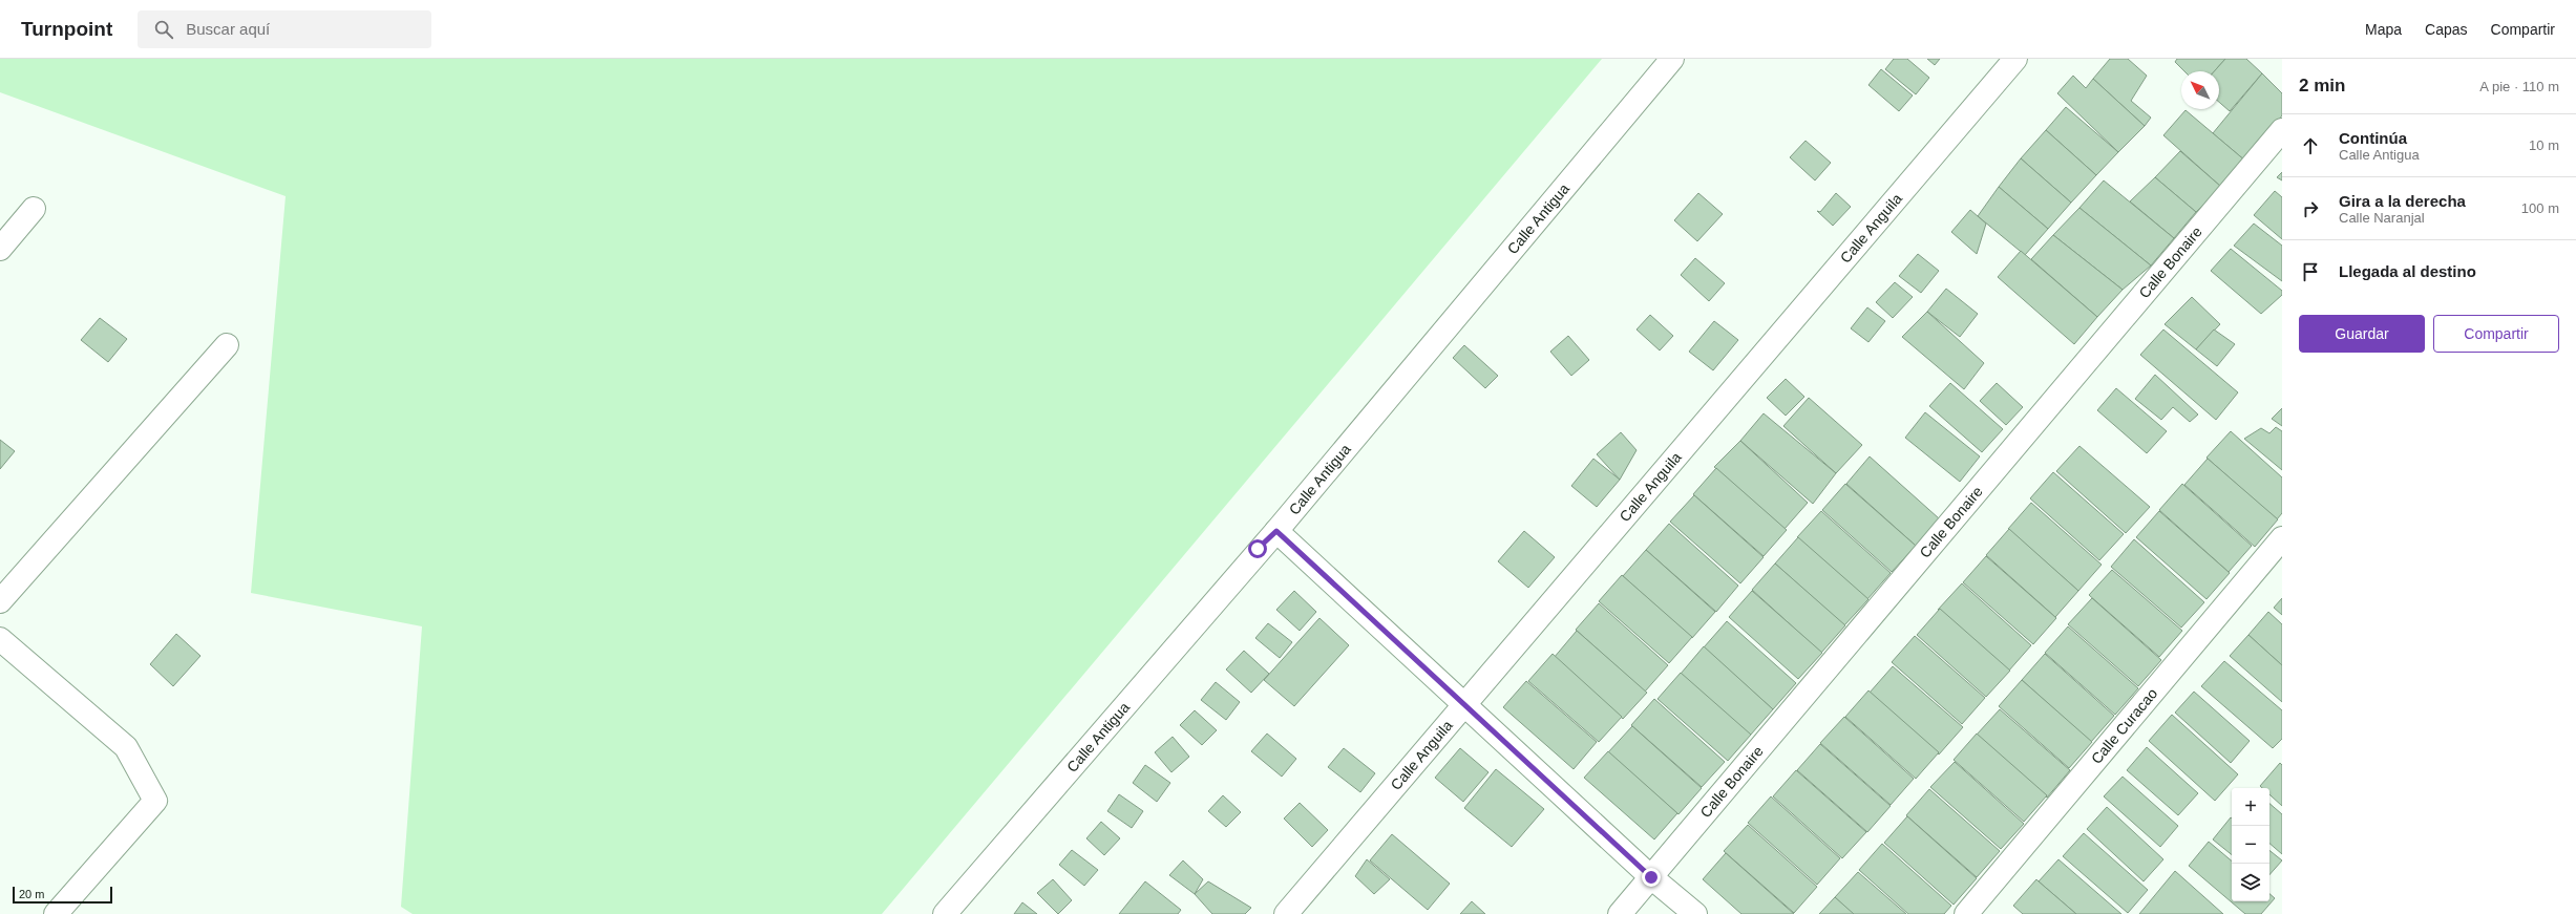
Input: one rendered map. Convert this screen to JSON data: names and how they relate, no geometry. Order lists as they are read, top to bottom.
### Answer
{
  "streets": {
    "street": [
      "Calle Antigua",
      "Calle Anguila",
      "Calle Bonaire",
      "Calle Curacao"
    ]
  },
  "scale_bar": "20 m",
  "north": "top left",
  "page": {
    "header": "Turnpoint",
    "search": "Buscar aquí",
    "nav": ["Mapa", "Capas", "Compartir"],
    "heading": ["2 min", "A pie · 110 m"],
    "list": [
      ["Continúa", "Calle Antigua", "10 m"],
      ["Gira a la derecha", "Calle Naranjal", "100 m"],
      "Llegada al destino"
    ],
    "buttons": ["Guardar", "Compartir"],
    "map_buttons": ["+", "−"],
    "scale": "20 m"
  }
}
